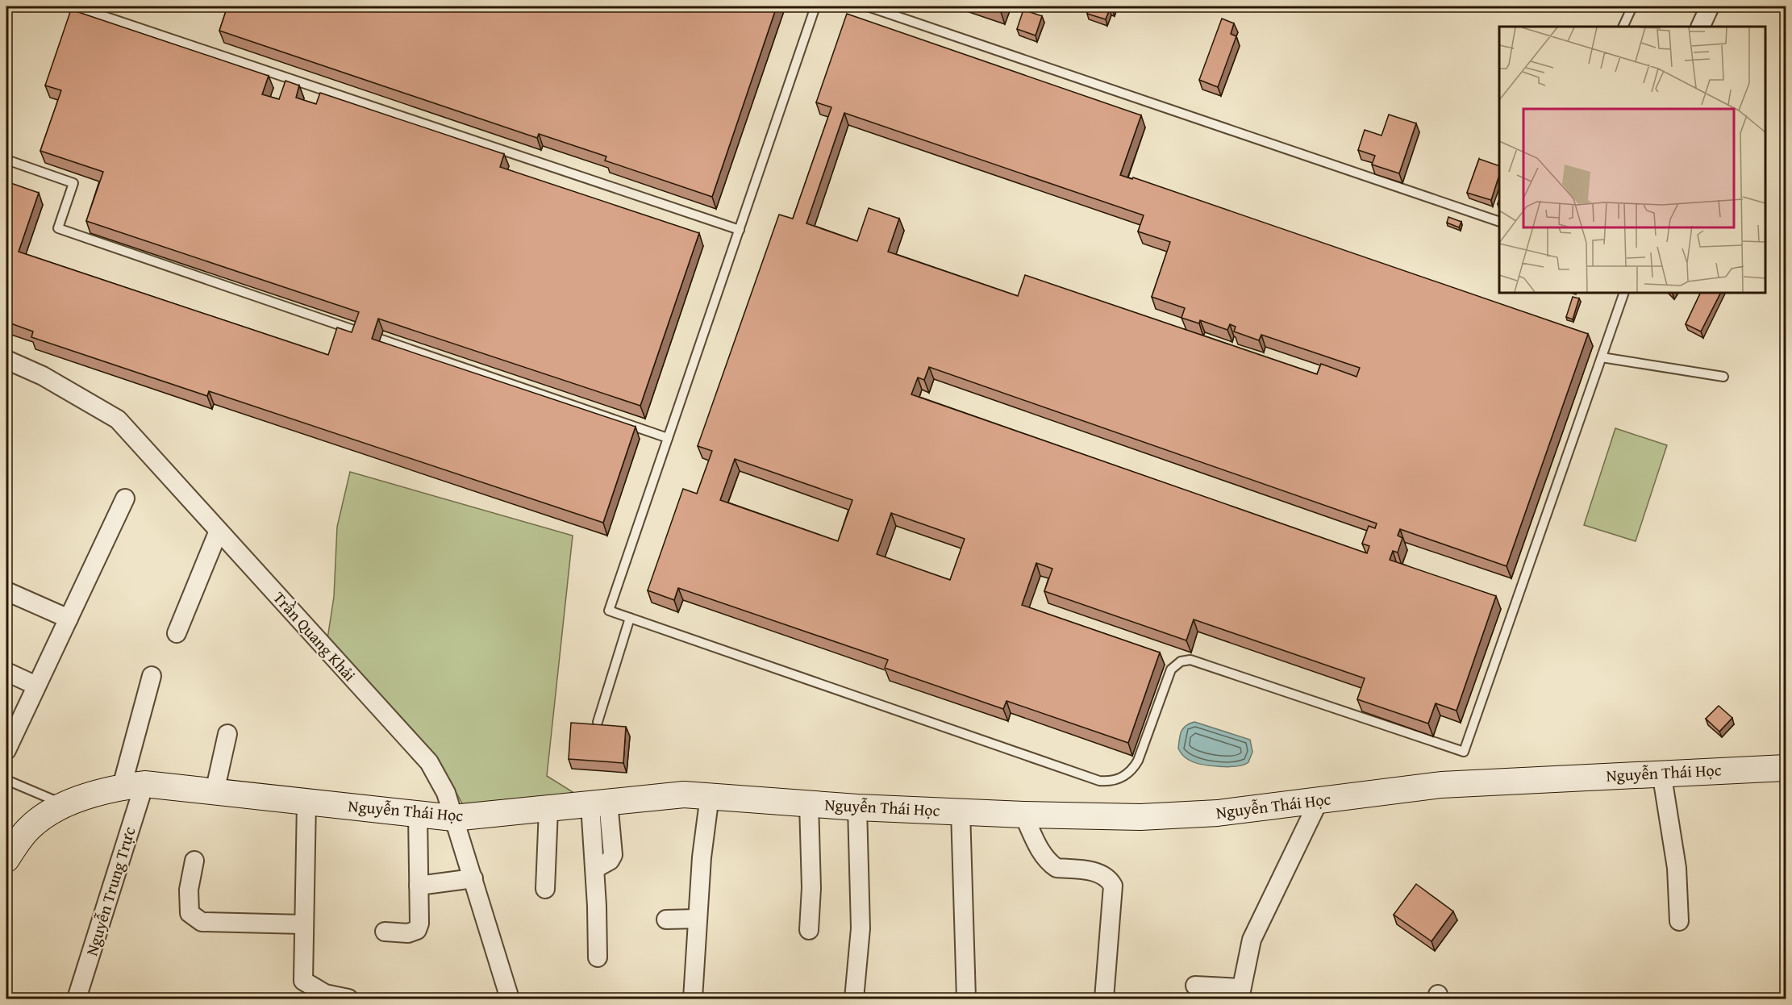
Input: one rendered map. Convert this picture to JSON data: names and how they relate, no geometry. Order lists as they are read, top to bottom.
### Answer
{
  "streets": {
    "street": ["Trần Quang Khải", "Nguyễn Thái Học", "Nguyễn Trung Trực"]
  },
  "crossings": [
    ["Trần Quang Khải", "Nguyễn Thái Học"],
    ["Nguyễn Thái Học", "Nguyễn Trung Trực"]
  ]
}
